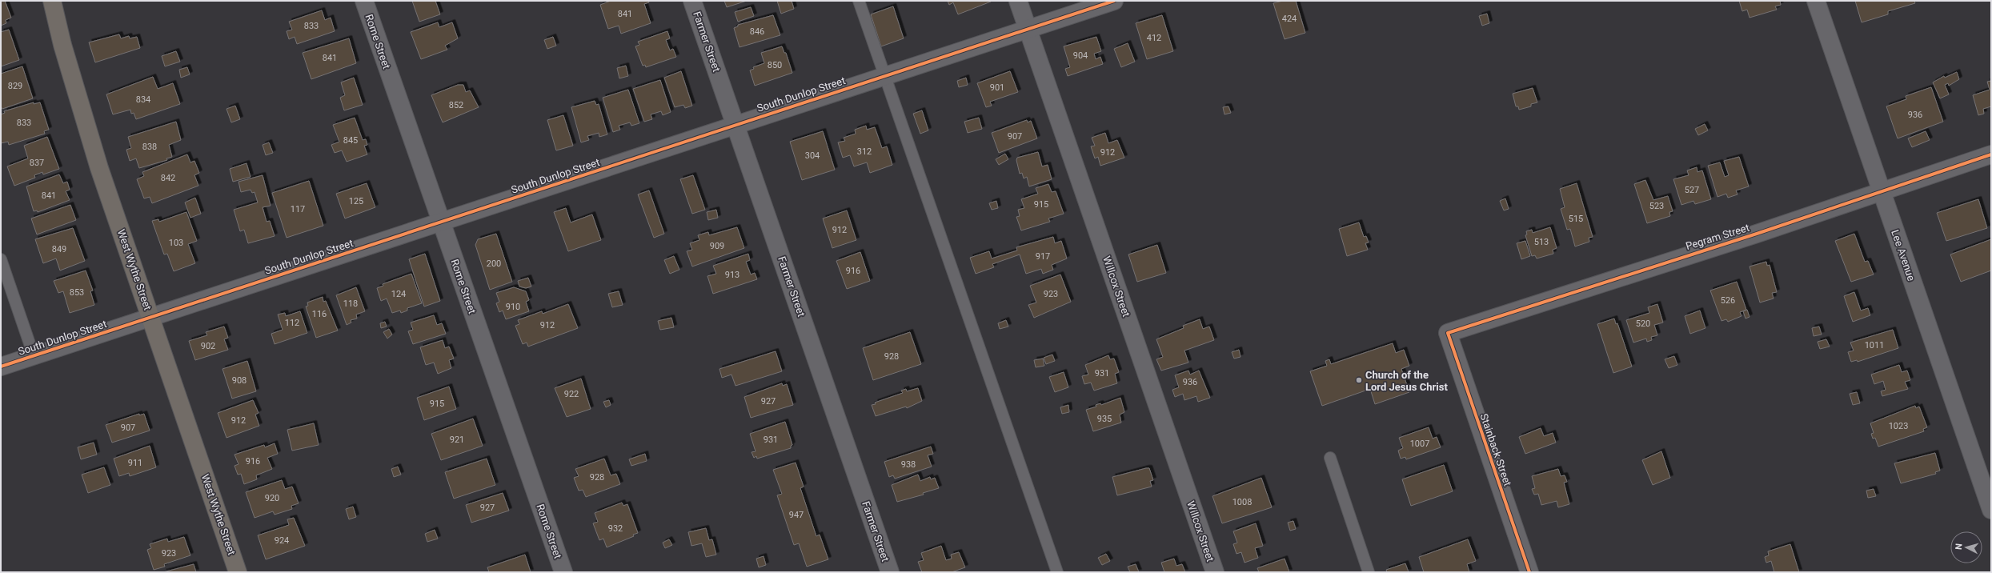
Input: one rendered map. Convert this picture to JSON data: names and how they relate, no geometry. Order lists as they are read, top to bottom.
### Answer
{
  "streets": {
    "main road": ["West Wythe Street"],
    "street": [
      "Rome Street",
      "Farmer Street",
      "South Dunlop Street",
      "Pegram Street",
      "Lee Avenue",
      "Willcox Street",
      "Stainback Street"
    ]
  },
  "crossings": [
    ["Rome Street", "South Dunlop Street"],
    ["Farmer Street", "South Dunlop Street"],
    ["South Dunlop Street", "West Wythe Street"],
    ["South Dunlop Street", "Willcox Street"],
    ["Pegram Street", "Lee Avenue"],
    ["Pegram Street", "Stainback Street"]
  ],
  "places": ["Church of the Lord Jesus Christ"],
  "house_numbers": [
    "841",
    "424",
    "833",
    "846",
    "412",
    "904",
    "841",
    "850",
    "829",
    "901",
    "834",
    "852",
    "936",
    "833",
    "907",
    "845",
    "838",
    "312",
    "912",
    "304",
    "837",
    "842",
    "527",
    "841",
    "125",
    "915",
    "523",
    "117",
    "515",
    "912",
    "513",
    "103",
    "909",
    "849",
    "917",
    "200",
    "916",
    "913",
    "853",
    "124",
    "923",
    "526",
    "118",
    "910",
    "116",
    "112",
    "520",
    "912",
    "1011",
    "902",
    "928",
    "931",
    "908",
    "936",
    "922",
    "927",
    "915",
    "935",
    "912",
    "1023",
    "907",
    "921",
    "931",
    "1007",
    "916",
    "911",
    "938",
    "928",
    "920",
    "1008",
    "927",
    "947",
    "932",
    "924",
    "923"
  ],
  "north": "left"
}
